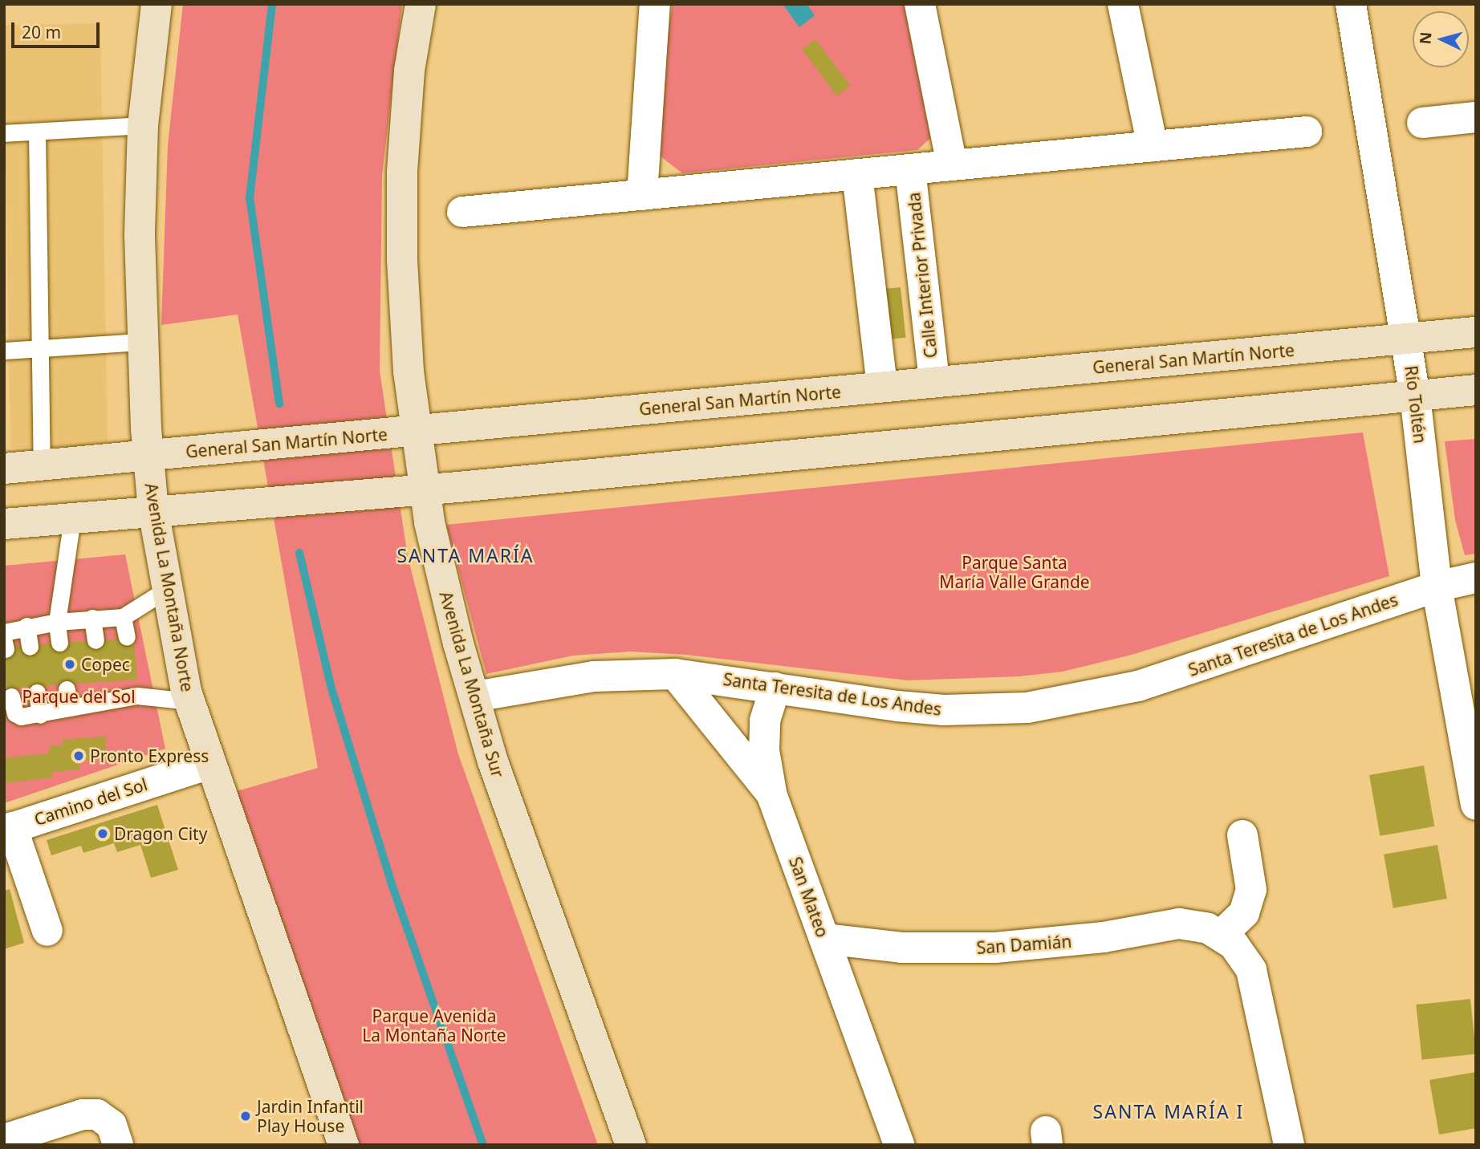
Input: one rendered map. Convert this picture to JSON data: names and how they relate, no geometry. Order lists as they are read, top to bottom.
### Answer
{
  "streets": {
    "main road": ["General San Martín Norte", "Avenida La Montaña Norte", "Avenida La Montaña Sur"],
    "street": [
      "Calle Interior Privada",
      "Río Toltén",
      "Santa Teresita de Los Andes",
      "Camino del Sol",
      "San Mateo",
      "San Damián"
    ]
  },
  "crossings": [
    ["Calle Interior Privada", "General San Martín Norte"],
    ["General San Martín Norte", "Río Toltén"],
    ["General San Martín Norte", "Avenida La Montaña Norte"],
    ["General San Martín Norte", "Avenida La Montaña Sur"],
    ["Río Toltén", "Santa Teresita de Los Andes"],
    ["Avenida La Montaña Norte", "Camino del Sol"],
    ["Santa Teresita de Los Andes", "Avenida La Montaña Sur"],
    ["Santa Teresita de Los Andes", "San Mateo"],
    ["San Mateo", "San Damián"]
  ],
  "districts": ["SANTA MARÍA", "SANTA MARÍA I"],
  "parks": ["Parque Santa María Valle Grande", "Parque del Sol", "Parque Avenida La Montaña Norte"],
  "places": [
    "Copec",
    "Pronto Express",
    "Dragon City",
    "Jardin Infantil Play House"
  ],
  "scale_bar": "20 m",
  "north": "left"
}
